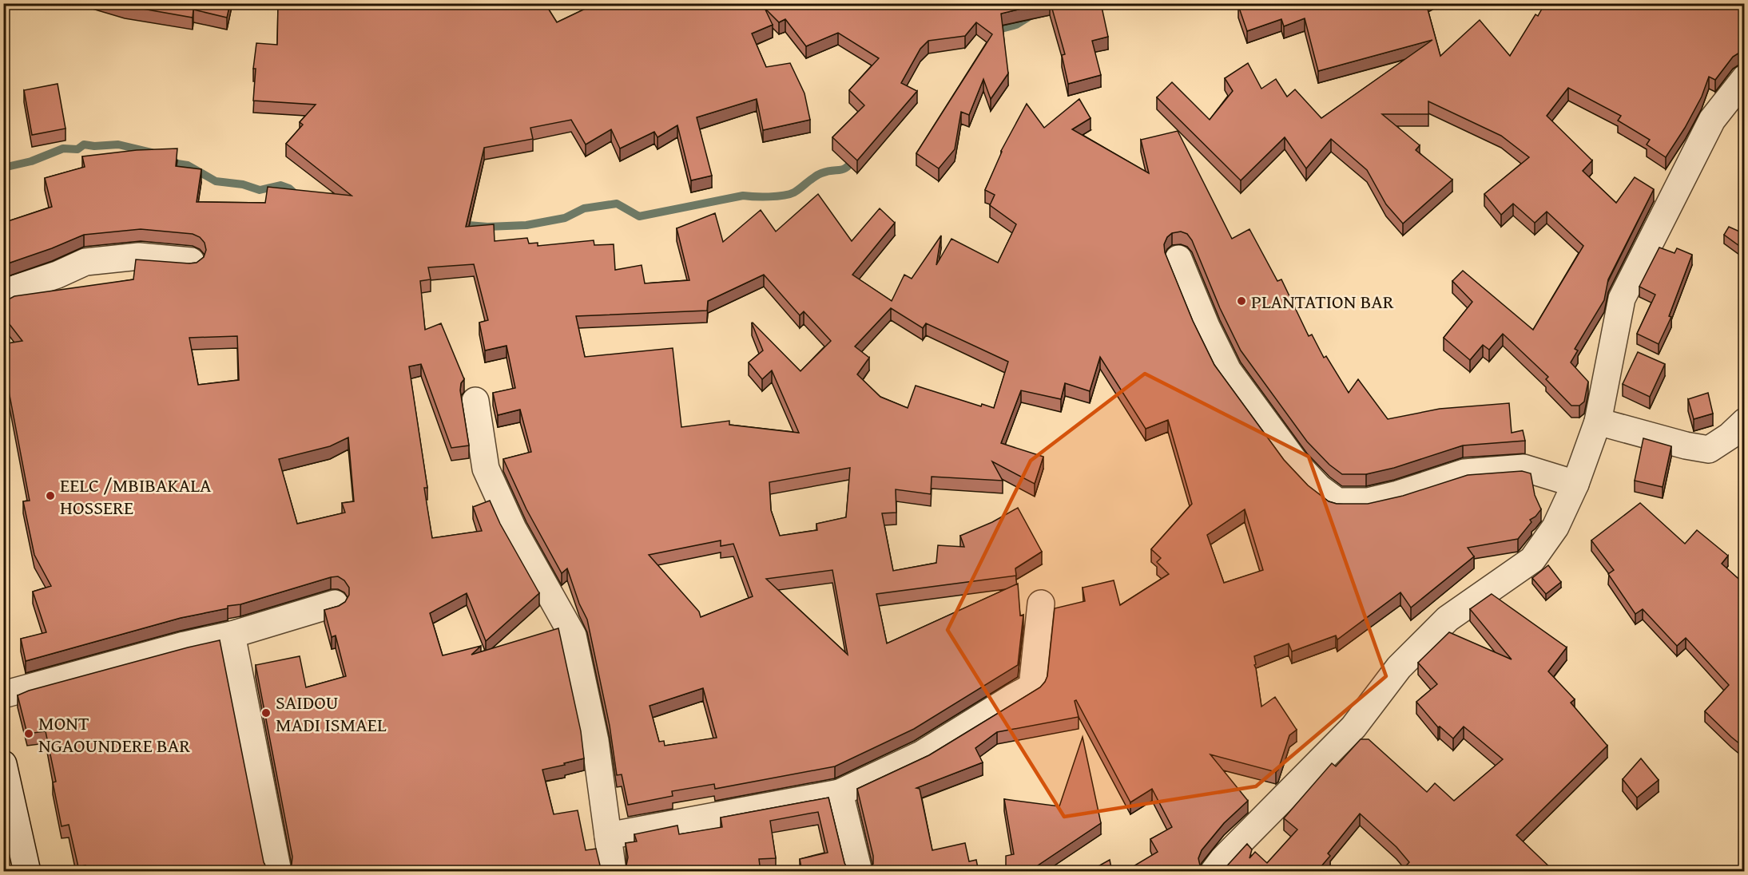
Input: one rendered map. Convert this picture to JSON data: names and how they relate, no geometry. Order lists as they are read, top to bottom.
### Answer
{
  "places": [
    "PLANTATION BAR",
    "EELC /MBIBAKALA HOSSERE",
    "SAIDOU MADI ISMAEL",
    "MONT NGAOUNDERE BAR"
  ]
}
